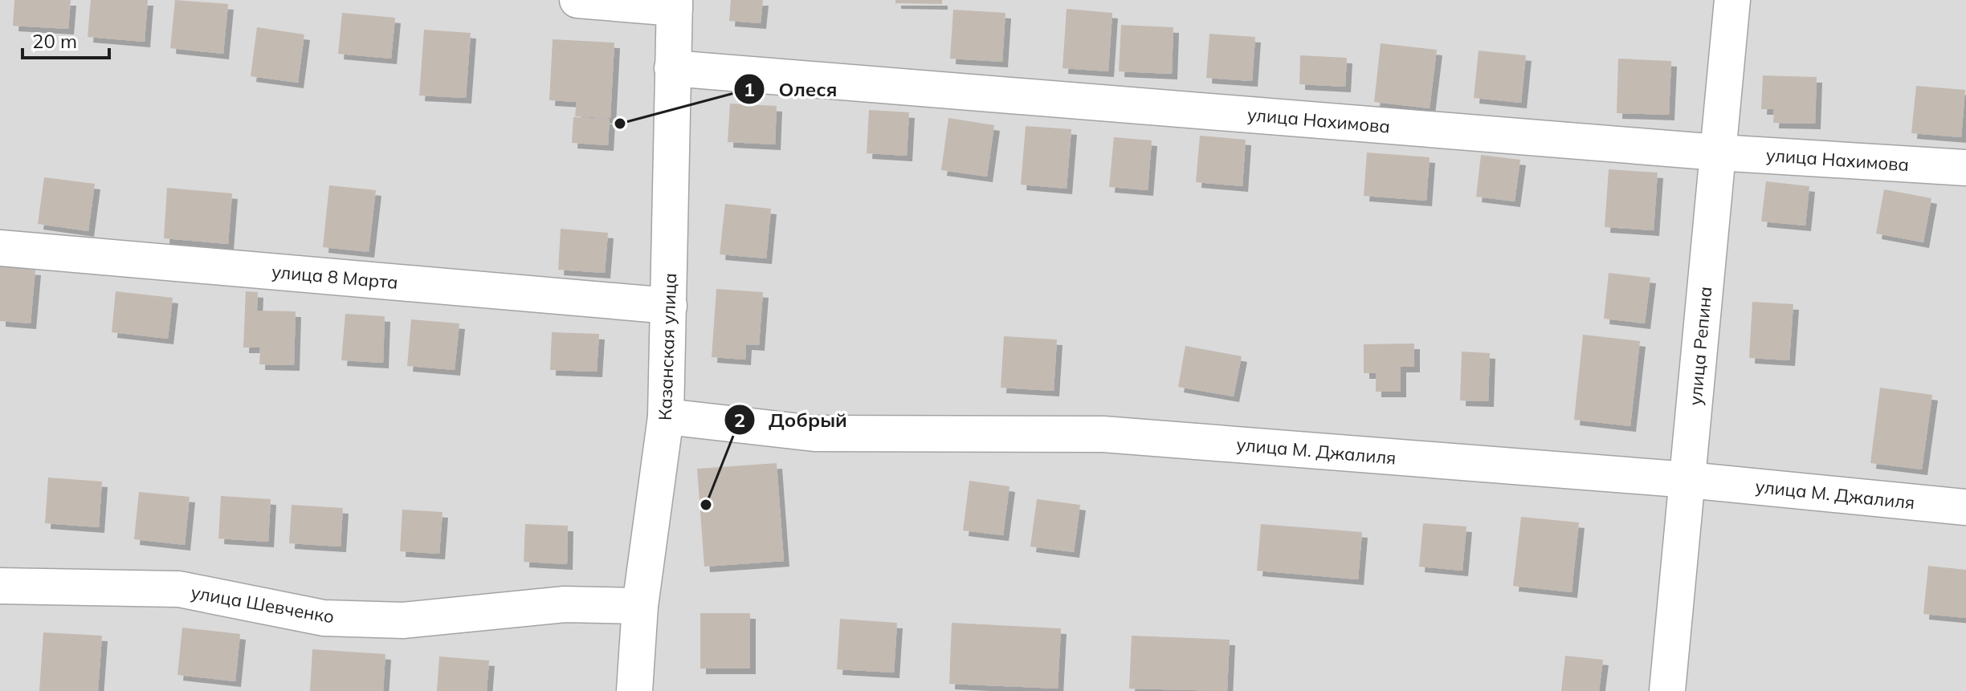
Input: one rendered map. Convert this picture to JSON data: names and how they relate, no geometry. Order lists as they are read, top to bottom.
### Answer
{
  "streets": {
    "street": [
      "улица Нахимова",
      "улица 8 Марта",
      "улица Репина",
      "Казанская улица",
      "улица М. Джалиля",
      "улица Шевченко"
    ]
  },
  "crossings": [
    ["улица Нахимова", "улица Репина"],
    ["улица Нахимова", "Казанская улица"],
    ["улица 8 Марта", "Казанская улица"],
    ["улица Репина", "улица М. Джалиля"],
    ["Казанская улица", "улица М. Джалиля"],
    ["Казанская улица", "улица Шевченко"]
  ],
  "places": ["Олеся", "Добрый"],
  "scale_bar": "20 m"
}
